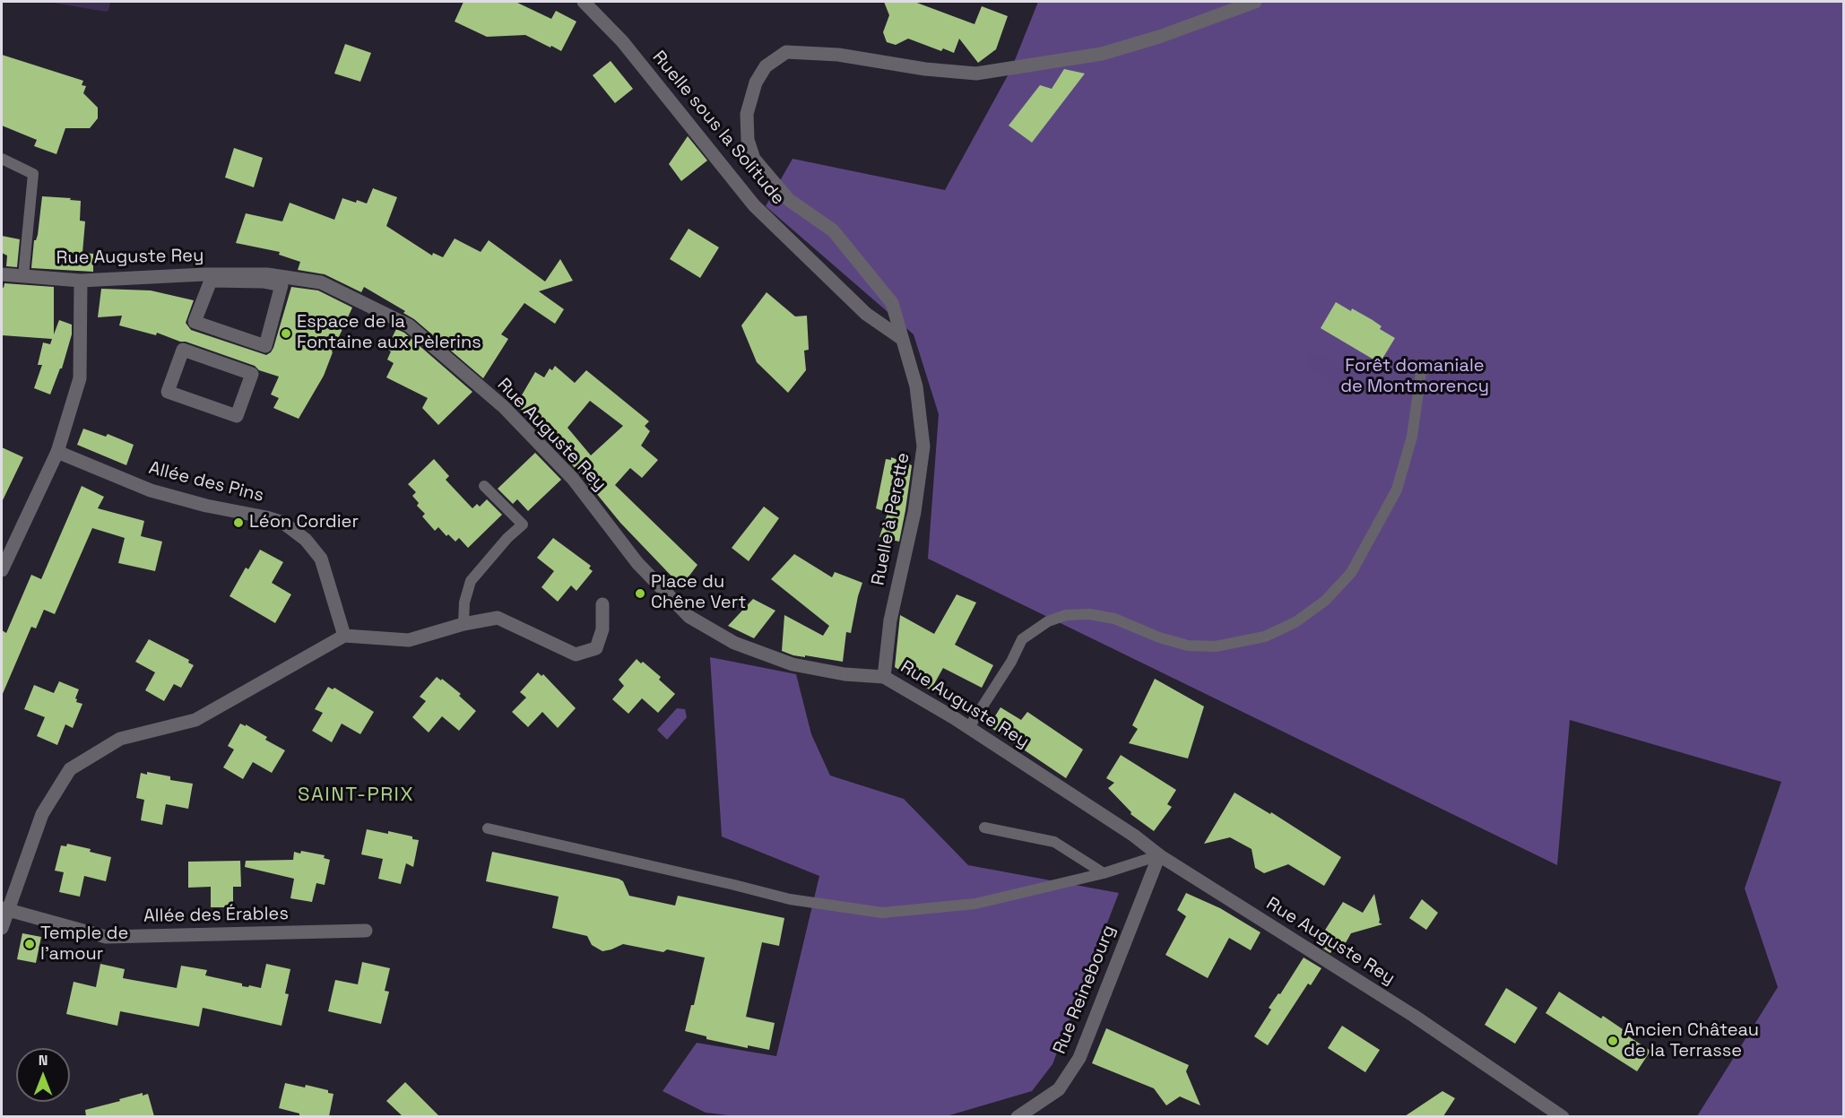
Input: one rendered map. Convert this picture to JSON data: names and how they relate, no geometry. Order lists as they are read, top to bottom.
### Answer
{
  "streets": {
    "street": [
      "Ruelle sous la Solitude",
      "Rue Auguste Rey",
      "Allée des Pins",
      "Ruelle à Perette",
      "Allée des Érables",
      "Rue Reinebourg"
    ]
  },
  "crossings": [
    ["Ruelle sous la Solitude", "Ruelle à Perette"],
    ["Rue Auguste Rey", "Ruelle à Perette"],
    ["Rue Auguste Rey", "Rue Reinebourg"]
  ],
  "districts": ["SAINT-PRIX"],
  "parks": ["Forêt domaniale de Montmorency"],
  "places": [
    "Espace de la Fontaine aux Pèlerins",
    "Léon Cordier",
    "Place du Chêne Vert",
    "Temple de l'amour",
    "Ancien Château de la Terrasse"
  ],
  "north": "top"
}
